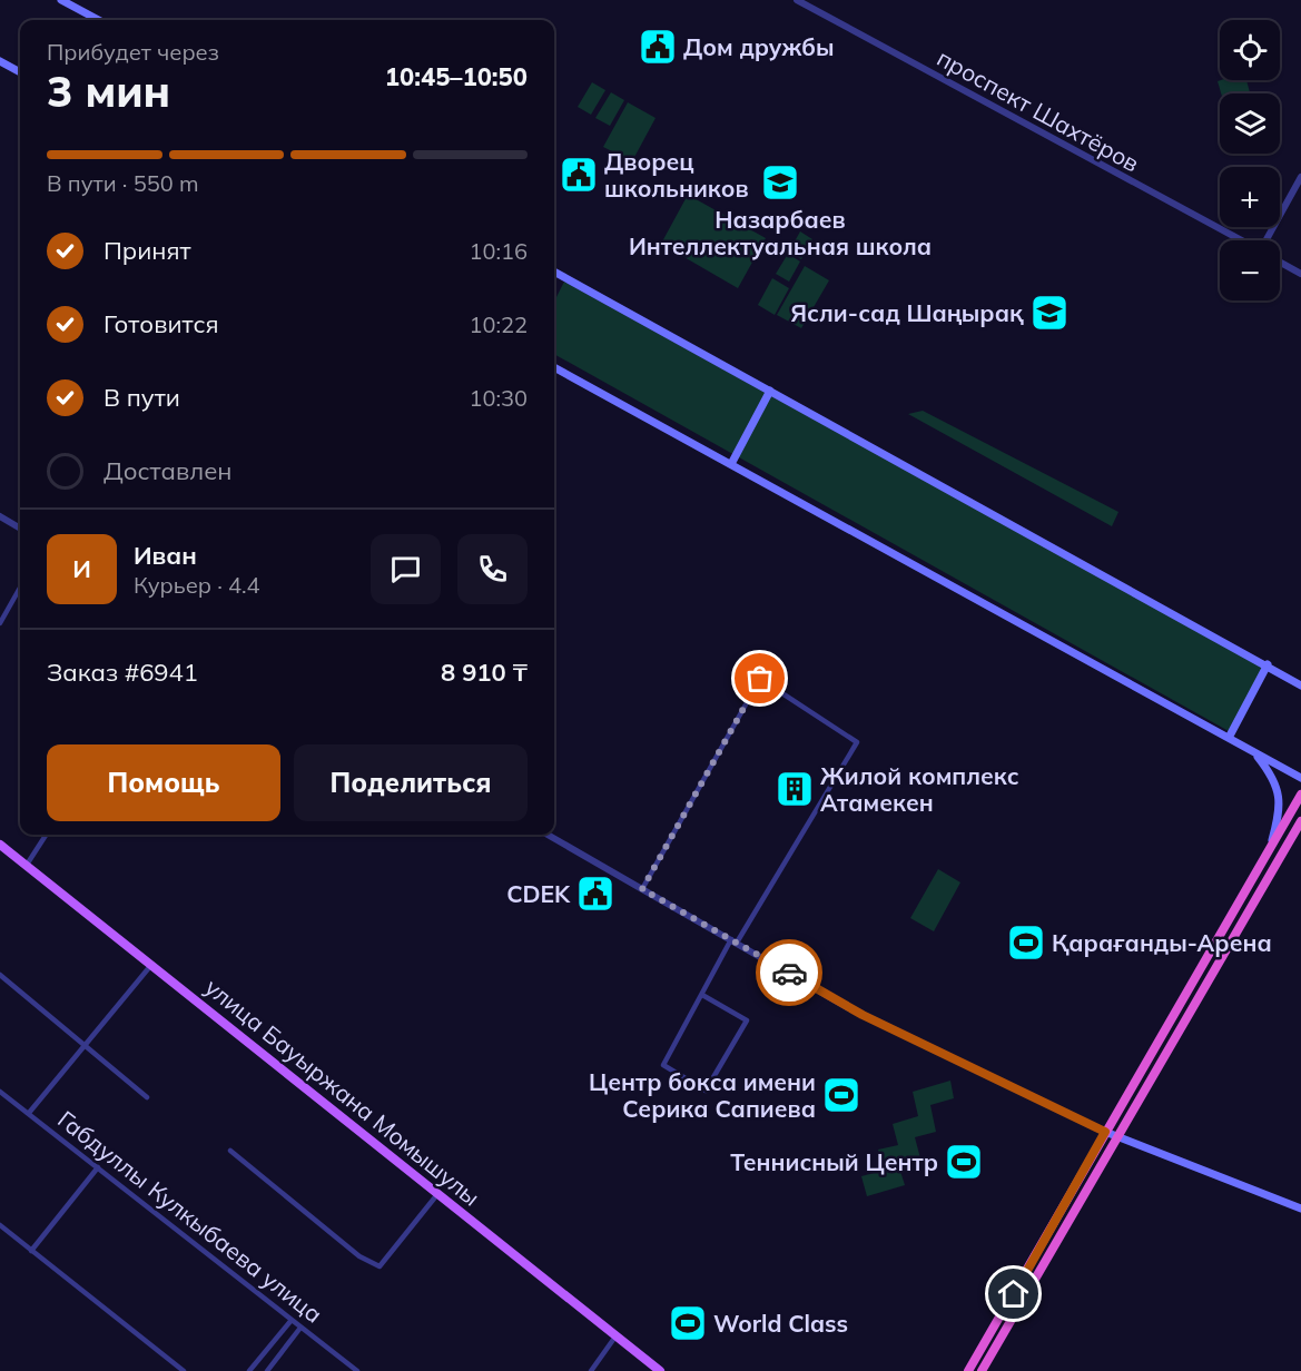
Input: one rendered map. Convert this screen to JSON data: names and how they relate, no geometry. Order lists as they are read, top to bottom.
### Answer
{
  "streets": {
    "main road": ["улица Бауыржана Момышулы"],
    "street": ["проспект Шахтёров", "Габдуллы Кулкыбаева улица"]
  },
  "places": {
    "public building": ["Дом дружбы", "Дворец школьников", "CDEK"],
    "school or university": ["Назарбаев Интеллектуальная школа", "Ясли-сад Шаңырақ"],
    "building": ["Жилой комплекс Атамекен"],
    "sports": [
      "Қарағанды-Арена",
      "Центр бокса имени Серика Сапиева",
      "Теннисный Центр",
      "World Class"
    ]
  },
  "page": {
    "map_buttons": ["+", "−"],
    "heading": ["3 мин", "Прибудет через", "10:45–10:50"],
    "panel": [
      "Иван",
      "Курьер · 4.4",
      "Заказ #6941",
      "8 910 ₸"
    ],
    "bar": "В пути · 550 m",
    "list": [
      ["Принят", "10:16"],
      ["Готовится", "10:22"],
      ["В пути", "10:30"],
      "Доставлен"
    ],
    "round": "И",
    "buttons": ["Помощь", "Поделиться"]
  }
}
